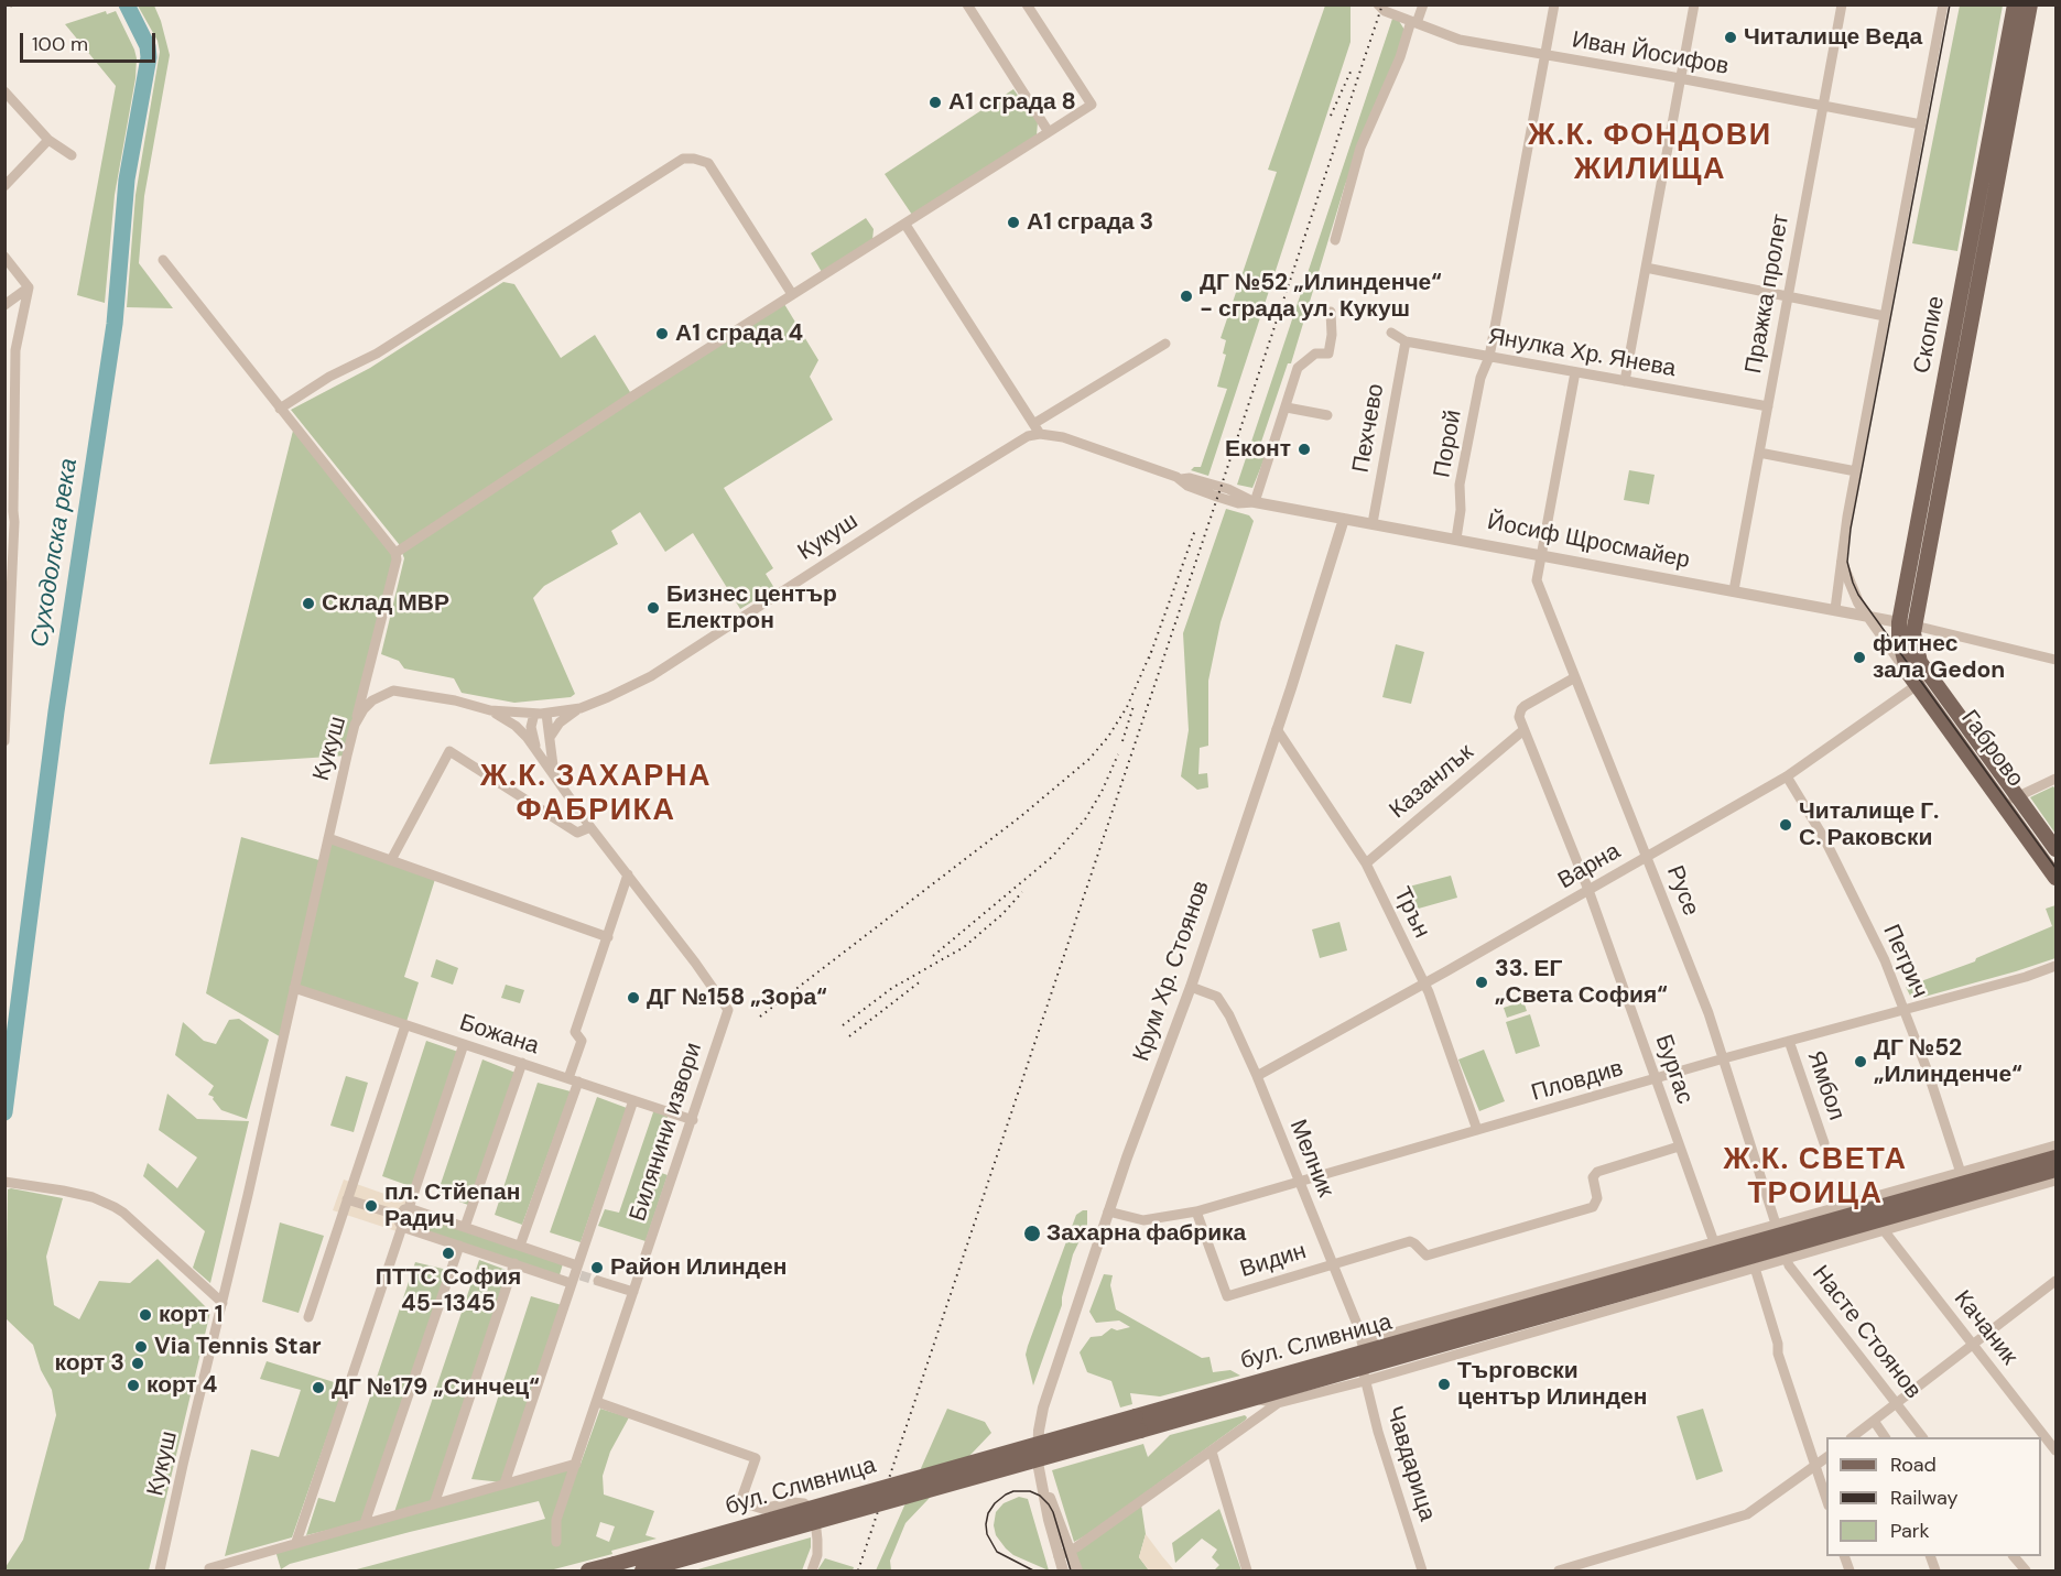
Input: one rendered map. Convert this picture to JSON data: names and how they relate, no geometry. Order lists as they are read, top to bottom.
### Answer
{
  "streets": {
    "main road": ["Скопие", "Габрово", "бул. Сливница"],
    "street": [
      "Иван Йосифов",
      "Пражка пролет",
      "Янулка Хр. Янева",
      "Пехчево",
      "Порой",
      "Кукуш",
      "Йосиф Щросмайер",
      "Казанлък",
      "Варна",
      "Русе",
      "Трън",
      "Петрич",
      "Крум Хр. Стоянов",
      "Божана",
      "Бургас",
      "Пловдив",
      "Ямбол",
      "Билянини извори",
      "Мелник",
      "Видин",
      "Качаник",
      "Насте Стоянов",
      "Чавдарица"
    ]
  },
  "crossings": [
    ["Иван Йосифов", "Пражка пролет"],
    ["Иван Йосифов", "Скопие"],
    ["Иван Йосифов", "Порой"],
    ["Пражка пролет", "Янулка Хр. Янева"],
    ["Пражка пролет", "Йосиф Щросмайер"],
    ["Скопие", "Йосиф Щросмайер"],
    ["Скопие", "Габрово"],
    ["Скопие", "Варна"],
    ["Янулка Хр. Янева", "Пехчево"],
    ["Янулка Хр. Янева", "Порой"],
    ["Янулка Хр. Янева", "Русе"],
    ["Пехчево", "Йосиф Щросмайер"],
    ["Порой", "Йосиф Щросмайер"],
    ["Кукуш", "Божана"],
    ["Кукуш", "Билянини извори"],
    ["Йосиф Щросмайер", "Габрово"],
    ["Йосиф Щросмайер", "Русе"],
    ["Йосиф Щросмайер", "Крум Хр. Стоянов"],
    ["Габрово", "Варна"],
    ["Казанлък", "Трън"],
    ["Казанлък", "Бургас"],
    ["Варна", "Русе"],
    ["Варна", "Трън"],
    ["Варна", "Петрич"],
    ["Варна", "Бургас"],
    ["Варна", "Мелник"],
    ["Русе", "Пловдив"],
    ["Русе", "Насте Стоянов"],
    ["Русе", "бул. Сливница"],
    ["Трън", "Крум Хр. Стоянов"],
    ["Трън", "Пловдив"],
    ["Петрич", "Пловдив"],
    ["Петрич", "бул. Сливница"],
    ["Крум Хр. Стоянов", "Пловдив"],
    ["Крум Хр. Стоянов", "Мелник"],
    ["Божана", "Билянини извори"],
    ["Бургас", "Пловдив"],
    ["Бургас", "Видин"],
    ["Бургас", "бул. Сливница"],
    ["Пловдив", "Ямбол"],
    ["Пловдив", "Мелник"],
    ["Пловдив", "Видин"],
    ["Мелник", "Видин"],
    ["Мелник", "бул. Сливница"],
    ["Мелник", "Чавдарица"],
    ["Качаник", "бул. Сливница"],
    ["Насте Стоянов", "бул. Сливница"],
    ["бул. Сливница", "Чавдарица"]
  ],
  "districts": ["Ж.К. ФОНДОВИ ЖИЛИЩА", "Ж.К. ЗАХАРНА ФАБРИКА", "Ж.К. СВЕТА ТРОИЦА"],
  "water": ["Суходолска река"],
  "places": [
    "Читалище Веда",
    "А1 сграда 8",
    "А1 сграда 3",
    "ДГ №52 „Илинденче“ - сграда ул. Кукуш",
    "А1 сграда 4",
    "Еконт",
    "Склад МВР",
    "Бизнес център Електрон",
    "фитнес зала Gedon",
    "Читалище Г. С. Раковски",
    "33. ЕГ „Света София“",
    "ДГ №158 „Зора“",
    "ДГ №52 „Илинденче“",
    "пл. Стйепан Радич",
    "Захарна фабрика",
    "ПТТС София 45-1345",
    "Район Илинден",
    "корт 1",
    "Via Tennis Star",
    "корт 3",
    "Търговски център Илинден",
    "корт 4",
    "ДГ №179 „Синчец“"
  ],
  "legend": ["Road", "Railway", "Park"],
  "scale_bar": "100 m"
}
